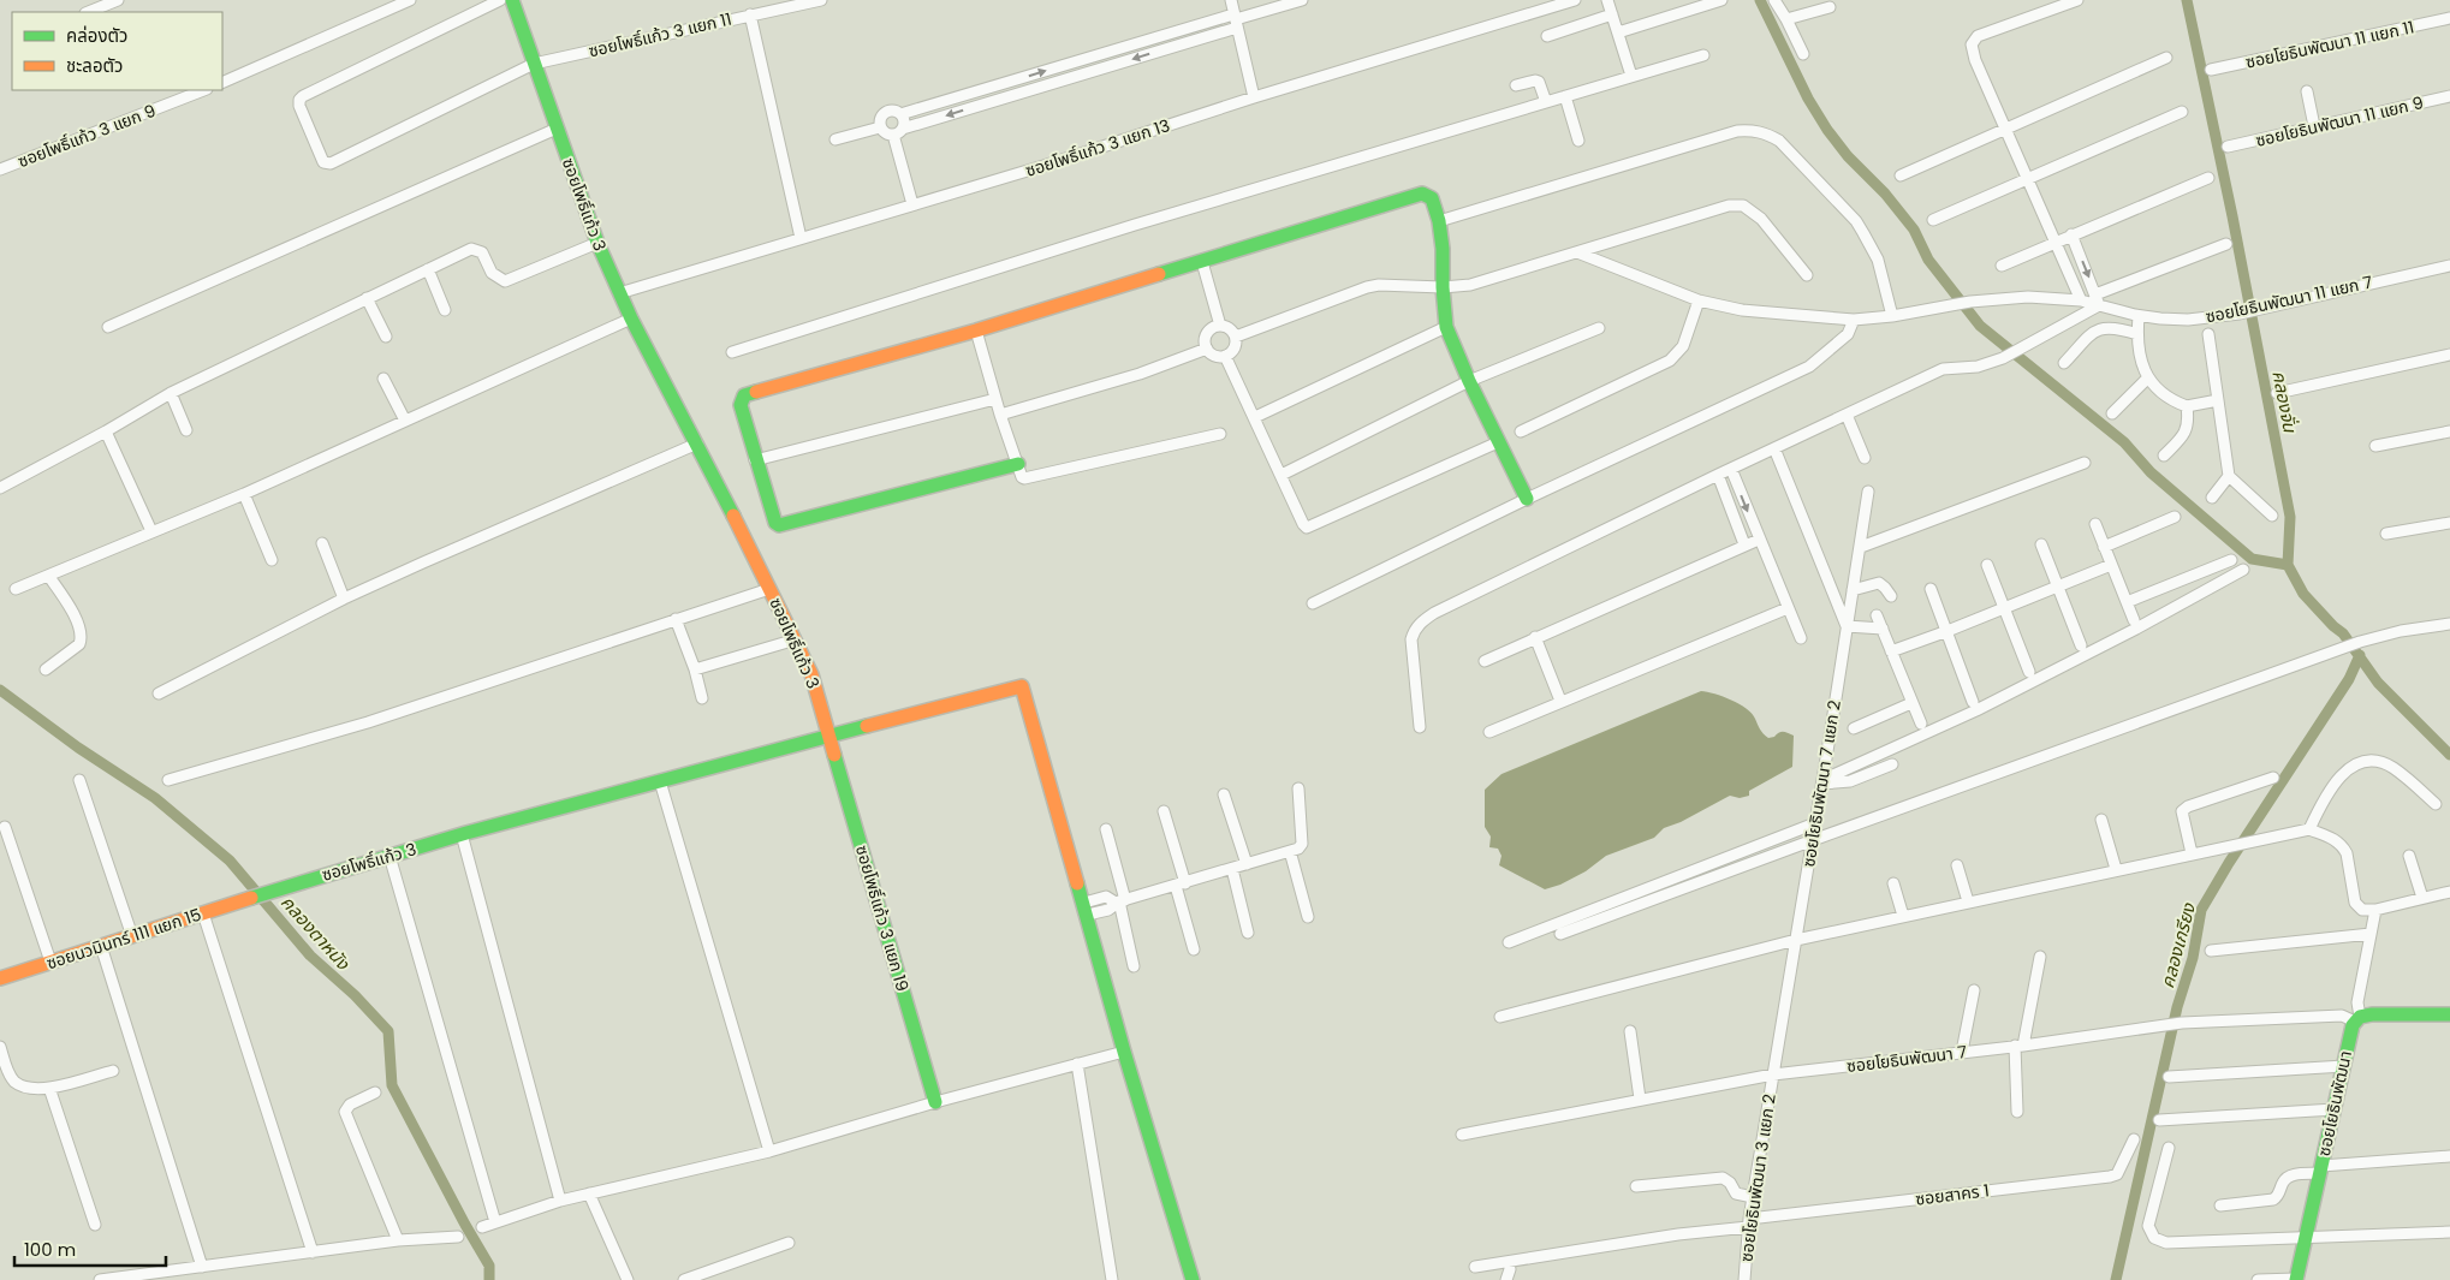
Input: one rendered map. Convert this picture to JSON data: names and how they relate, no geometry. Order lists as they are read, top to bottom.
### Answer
{
  "streets": {
    "street": [
      "ซอยโพธิ์แก้ว 3 แยก 11",
      "ซอยโยธินพัฒนา 11 แยก 11",
      "ซอยโยธินพัฒนา 11 แยก 9",
      "ซอยโพธิ์แก้ว 3 แยก 9",
      "ซอยโพธิ์แก้ว 3 แยก 13",
      "ซอยโพธิ์แก้ว 3",
      "ซอยโยธินพัฒนา 11 แยก 7",
      "ซอยโยธินพัฒนา 7 แยก 2",
      "ซอยโพธิ์แก้ว 3 แยก 19",
      "ซอยนวมินทร์ 111 แยก 15",
      "ซอยโยธินพัฒนา 7",
      "ซอยโยธินพัฒนา",
      "ซอยโยธินพัฒนา 3 แยก 2",
      "ซอยสาคร 1"
    ]
  },
  "crossings": [
    ["ซอยโพธิ์แก้ว 3 แยก 11", "ซอยโพธิ์แก้ว 3"],
    ["ซอยโพธิ์แก้ว 3 แยก 13", "ซอยโพธิ์แก้ว 3"],
    ["ซอยโพธิ์แก้ว 3", "ซอยโพธิ์แก้ว 3 แยก 19"],
    ["ซอยโพธิ์แก้ว 3", "ซอยนวมินทร์ 111 แยก 15"],
    ["ซอยโยธินพัฒนา 7 แยก 2", "ซอยโยธินพัฒนา 7"],
    ["ซอยโยธินพัฒนา 7 แยก 2", "ซอยโยธินพัฒนา 3 แยก 2"],
    ["ซอยโยธินพัฒนา 7", "ซอยโยธินพัฒนา"],
    ["ซอยโยธินพัฒนา 7", "ซอยโยธินพัฒนา 3 แยก 2"],
    ["ซอยโยธินพัฒนา 3 แยก 2", "ซอยสาคร 1"]
  ],
  "water": ["คลองจั่น", "คลองตาหนัง", "คลองเกรียง"],
  "legend": ["คล่องตัว", "ชะลอตัว"],
  "scale_bar": "100 m"
}
